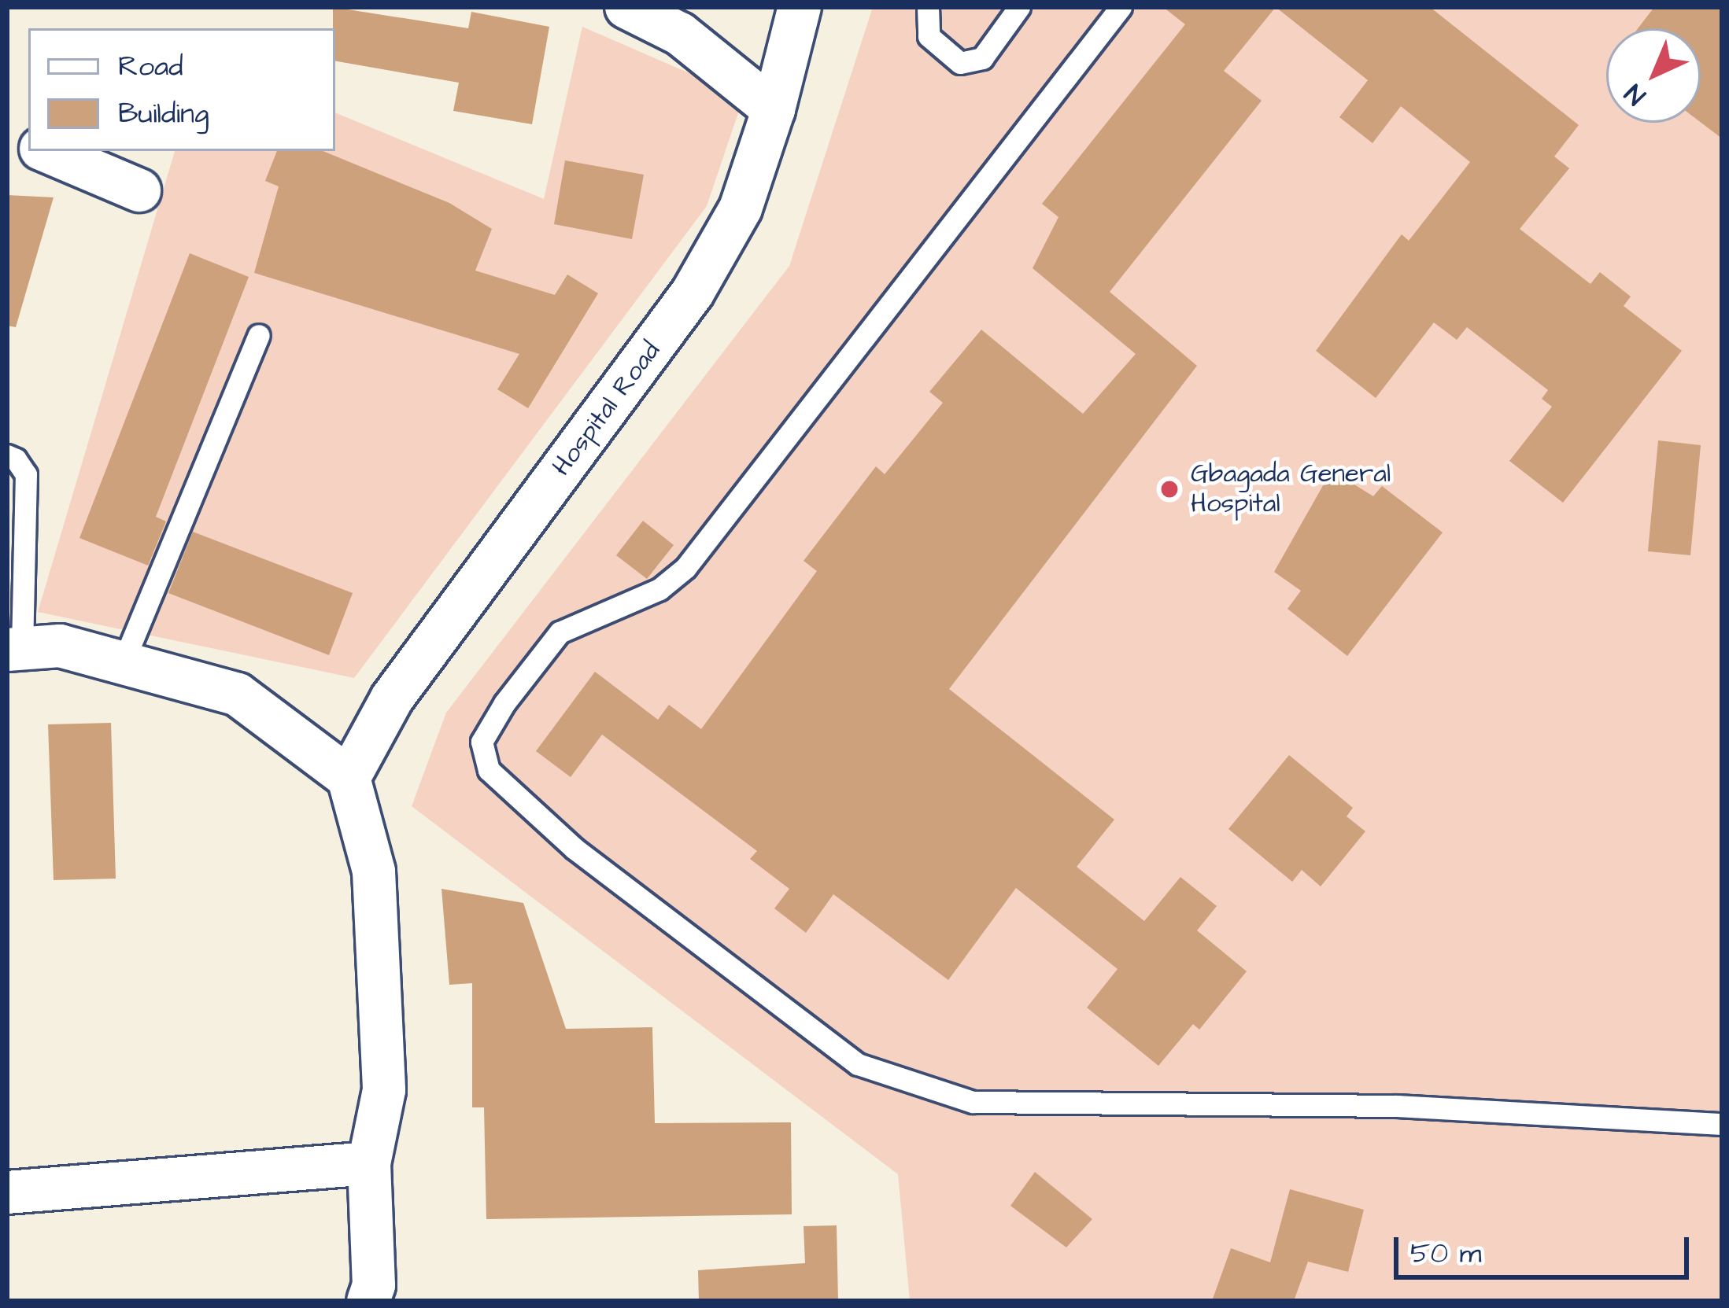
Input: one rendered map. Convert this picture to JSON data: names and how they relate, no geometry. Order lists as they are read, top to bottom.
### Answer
{
  "streets": {
    "street": ["Hospital Road"]
  },
  "places": ["Gbagada General Hospital"],
  "legend": ["Road", "Building"],
  "scale_bar": "50 m",
  "north": "bottom left"
}
